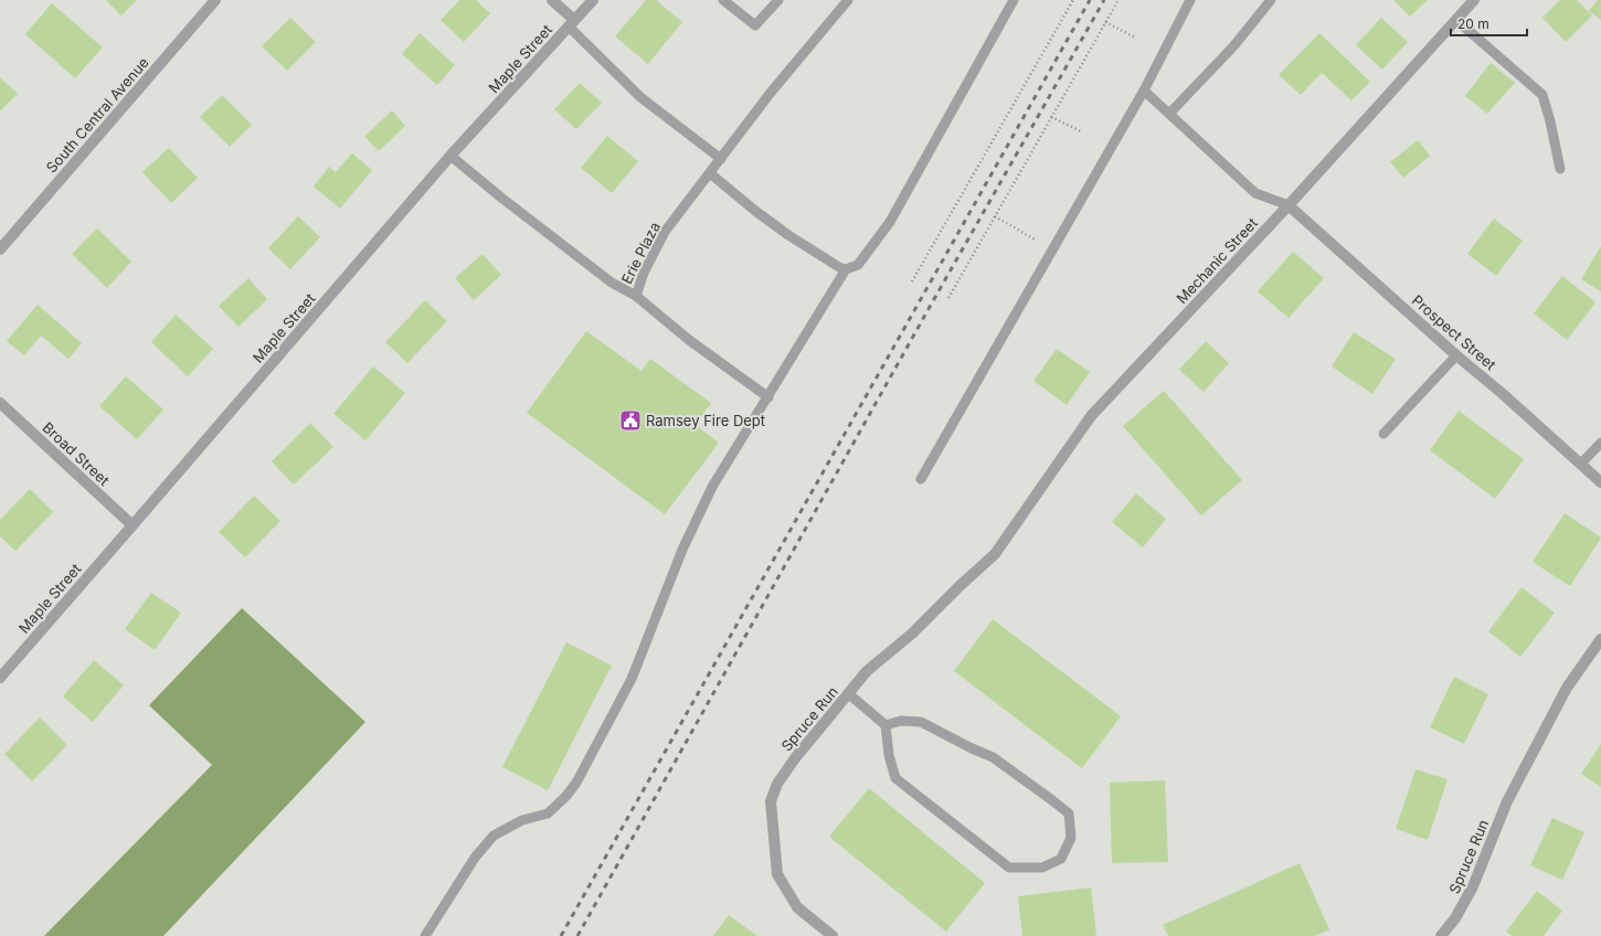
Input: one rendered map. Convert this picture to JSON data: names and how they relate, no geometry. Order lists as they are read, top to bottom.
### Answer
{
  "streets": {
    "street": [
      "Maple Street",
      "South Central Avenue",
      "Mechanic Street",
      "Prospect Street",
      "Broad Street",
      "Spruce Run"
    ],
    "lane": ["Erie Plaza"]
  },
  "crossings": [
    ["Maple Street", "Erie Plaza"],
    ["Maple Street", "Broad Street"],
    ["Mechanic Street", "Prospect Street"],
    ["Mechanic Street", "Spruce Run"]
  ],
  "places": {
    "public building": ["Ramsey Fire Dept"]
  },
  "scale_bar": "20 m"
}
